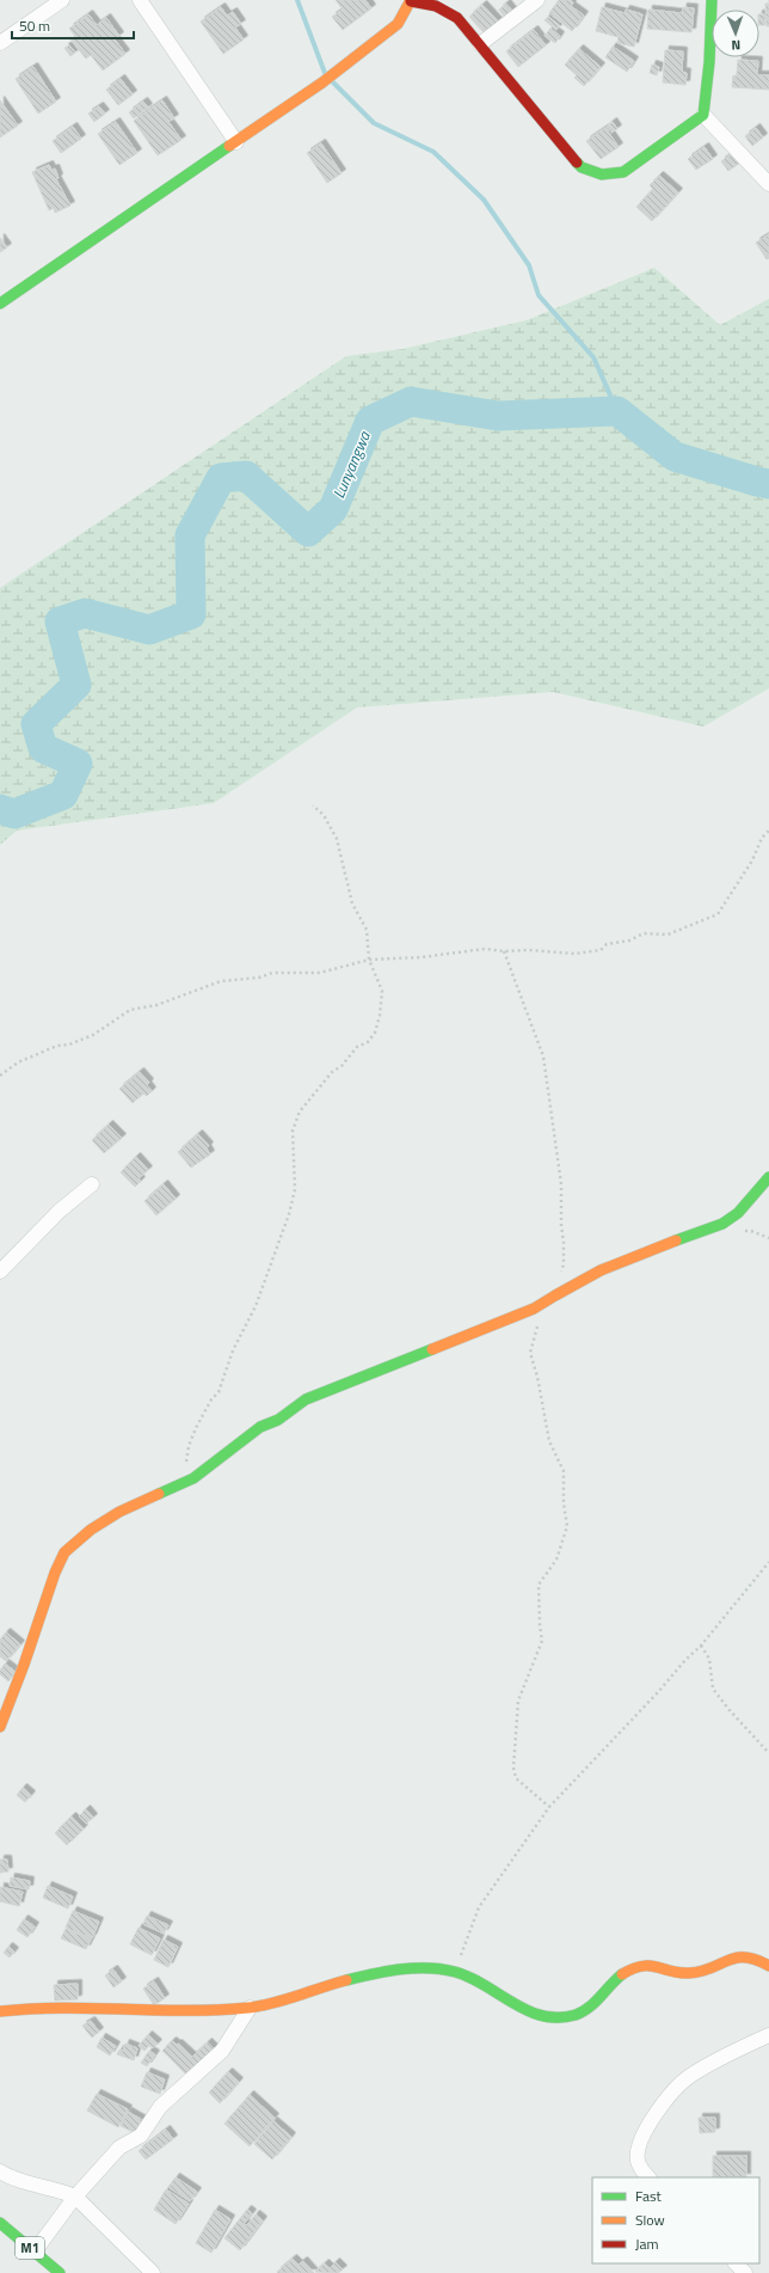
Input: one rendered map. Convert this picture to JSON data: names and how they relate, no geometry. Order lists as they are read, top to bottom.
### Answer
{
  "streets": {
    "main road": ["M1"]
  },
  "water": ["Lunyangwa"],
  "legend": ["Fast", "Slow", "Jam"],
  "scale_bar": "50 m",
  "north": "bottom"
}
